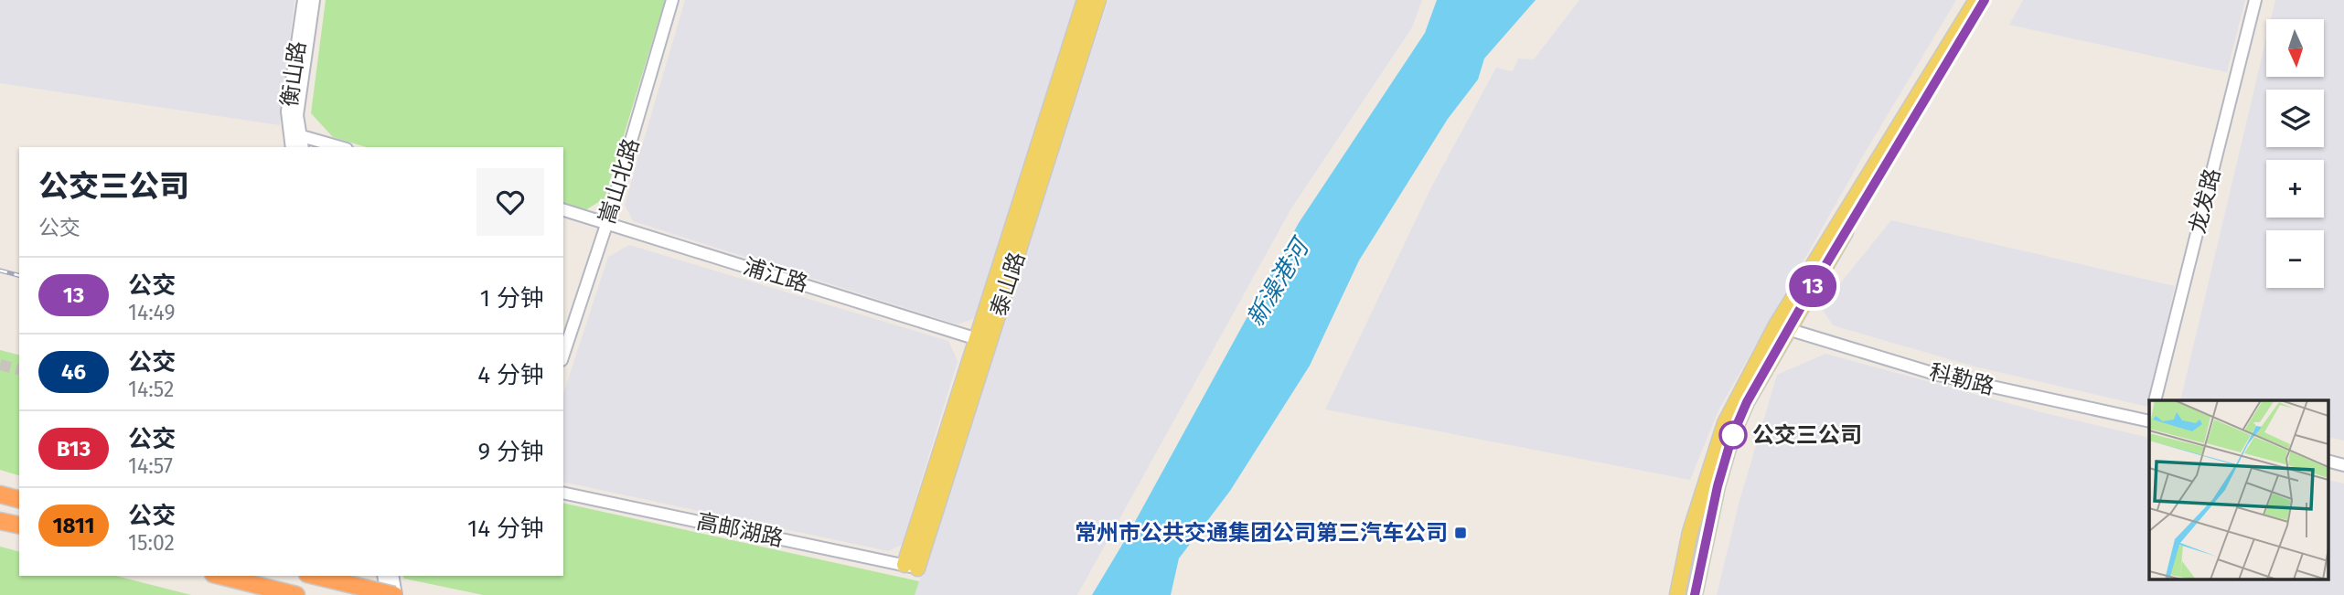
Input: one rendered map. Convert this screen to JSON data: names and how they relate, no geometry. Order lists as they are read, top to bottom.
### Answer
{
  "streets": {
    "main road": ["泰山路"],
    "street": [
      "衡山路",
      "嵩山北路",
      "龙发路",
      "浦江路",
      "科勒路",
      "高邮湖路"
    ]
  },
  "crossings": [
    ["嵩山北路", "浦江路"],
    ["浦江路", "泰山路"],
    ["泰山路", "高邮湖路"]
  ],
  "water": ["新澡港河"],
  "places": {
    "other": ["公交三公司"],
    "transit": ["常州市公共交通集团公司第三汽车公司"]
  },
  "lines": ["bus line 13"],
  "north": "bottom",
  "page": {
    "on_map": "13",
    "map_buttons": ["+", "−"],
    "heading": ["公交三公司", "公交"],
    "list": [
      {
        "mark": "13",
        "name": "公交",
        "note": "14:49",
        "value": "1 分钟"
      },
      {
        "mark": "46",
        "name": "公交",
        "note": "14:52",
        "value": "4 分钟"
      },
      {
        "mark": "B13",
        "name": "公交",
        "note": "14:57",
        "value": "9 分钟"
      },
      {
        "mark": "1811",
        "name": "公交",
        "note": "15:02",
        "value": "14 分钟"
      }
    ]
  }
}
